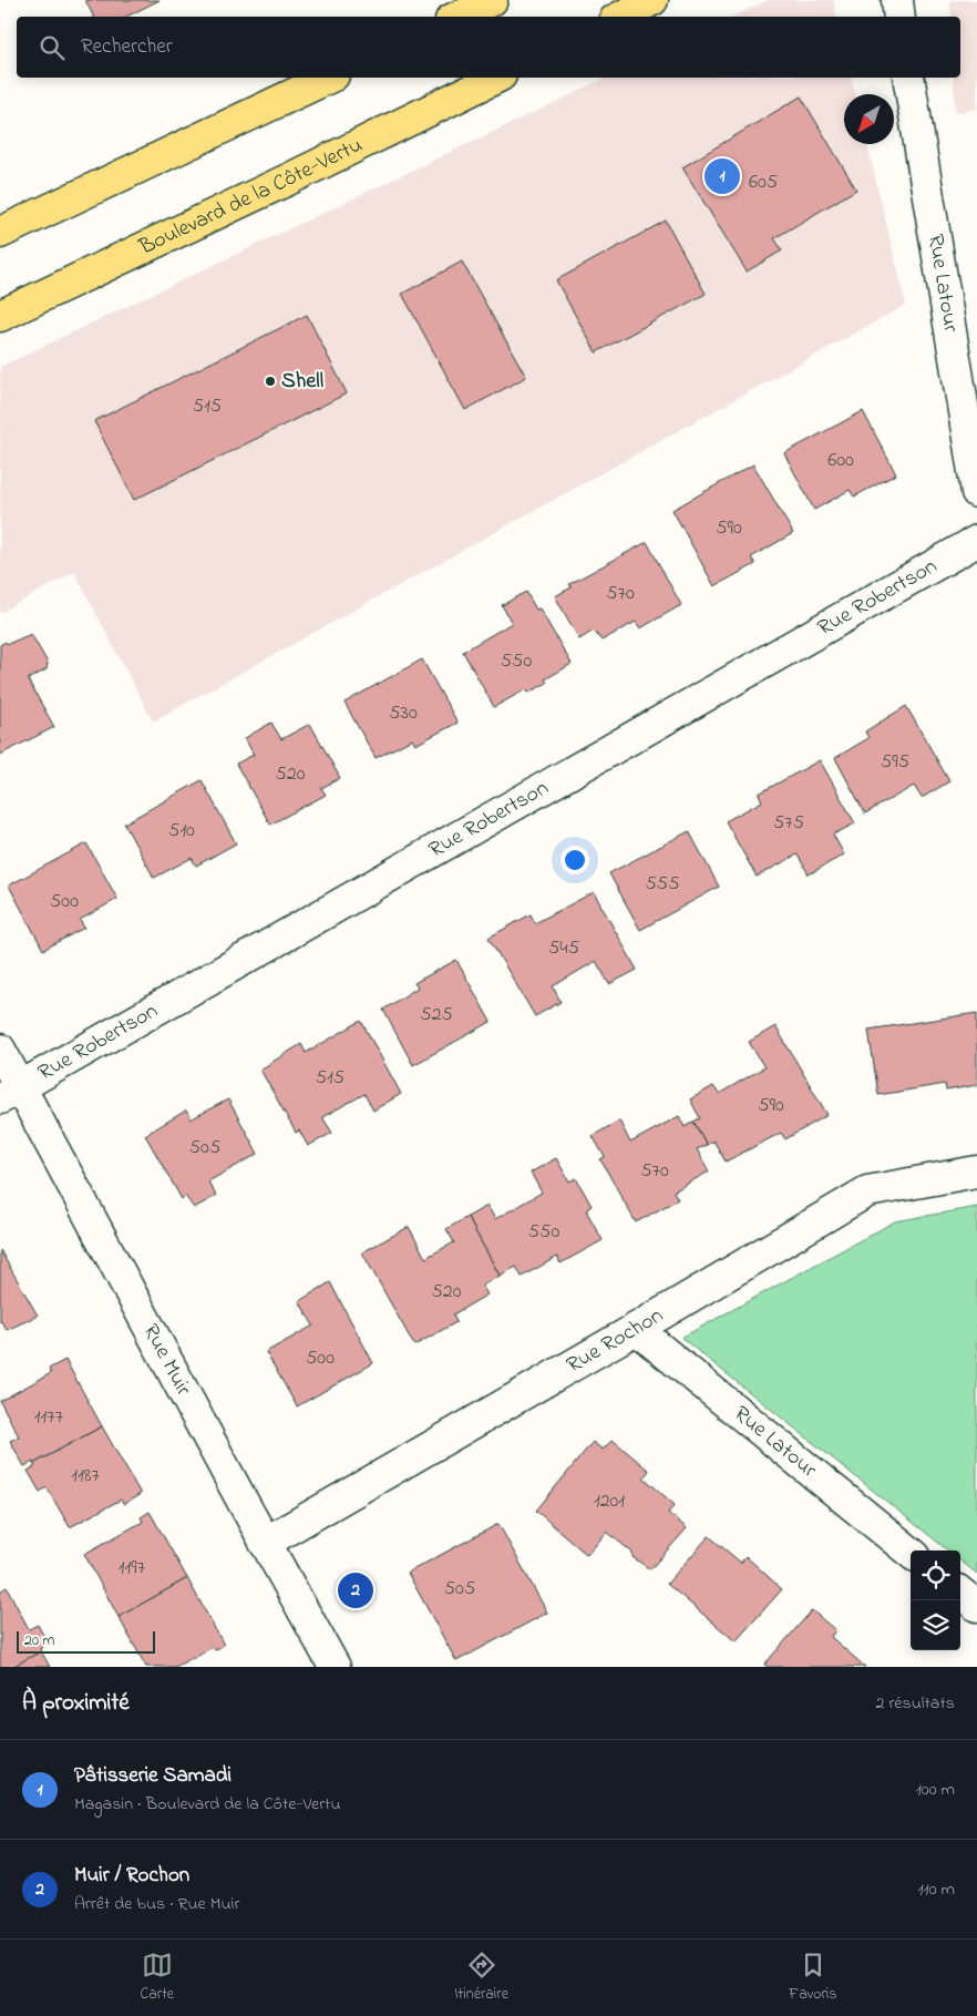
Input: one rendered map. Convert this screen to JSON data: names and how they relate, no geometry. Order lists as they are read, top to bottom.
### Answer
{
  "streets": {
    "main road": ["Boulevard de la Côte-Vertu"],
    "street": [
      "Rue Latour",
      "Rue Robertson",
      "Rue Rochon",
      "Rue Muir"
    ]
  },
  "crossings": [
    ["Rue Latour", "Rue Rochon"],
    ["Rue Robertson", "Rue Muir"],
    ["Rue Rochon", "Rue Muir"]
  ],
  "places": ["Shell"],
  "house_numbers": [
    "605",
    "515",
    "600",
    "590",
    "570",
    "550",
    "530",
    "595",
    "520",
    "575",
    "510",
    "555",
    "500",
    "545",
    "525",
    "515",
    "590",
    "505",
    "570",
    "550",
    "520",
    "500",
    "1177",
    "1187",
    "1201",
    "1197",
    "505"
  ],
  "scale_bar": "20 m",
  "north": "bottom left",
  "page": {
    "search": "Rechercher",
    "pins": ["1", "2"],
    "scale": "20 m",
    "heading": ["À proximité", "2 résultats"],
    "list": [
      {
        "mark": "1",
        "name": "Pâtisserie Samadi",
        "note": "Magasin · Boulevard de la Côte-Vertu",
        "value": "100 m"
      },
      {
        "mark": "2",
        "name": "Muir / Rochon",
        "note": "Arrêt de bus · Rue Muir",
        "value": "110 m"
      }
    ],
    "nav": ["Carte", "Itinéraire", "Favoris"]
  }
}
